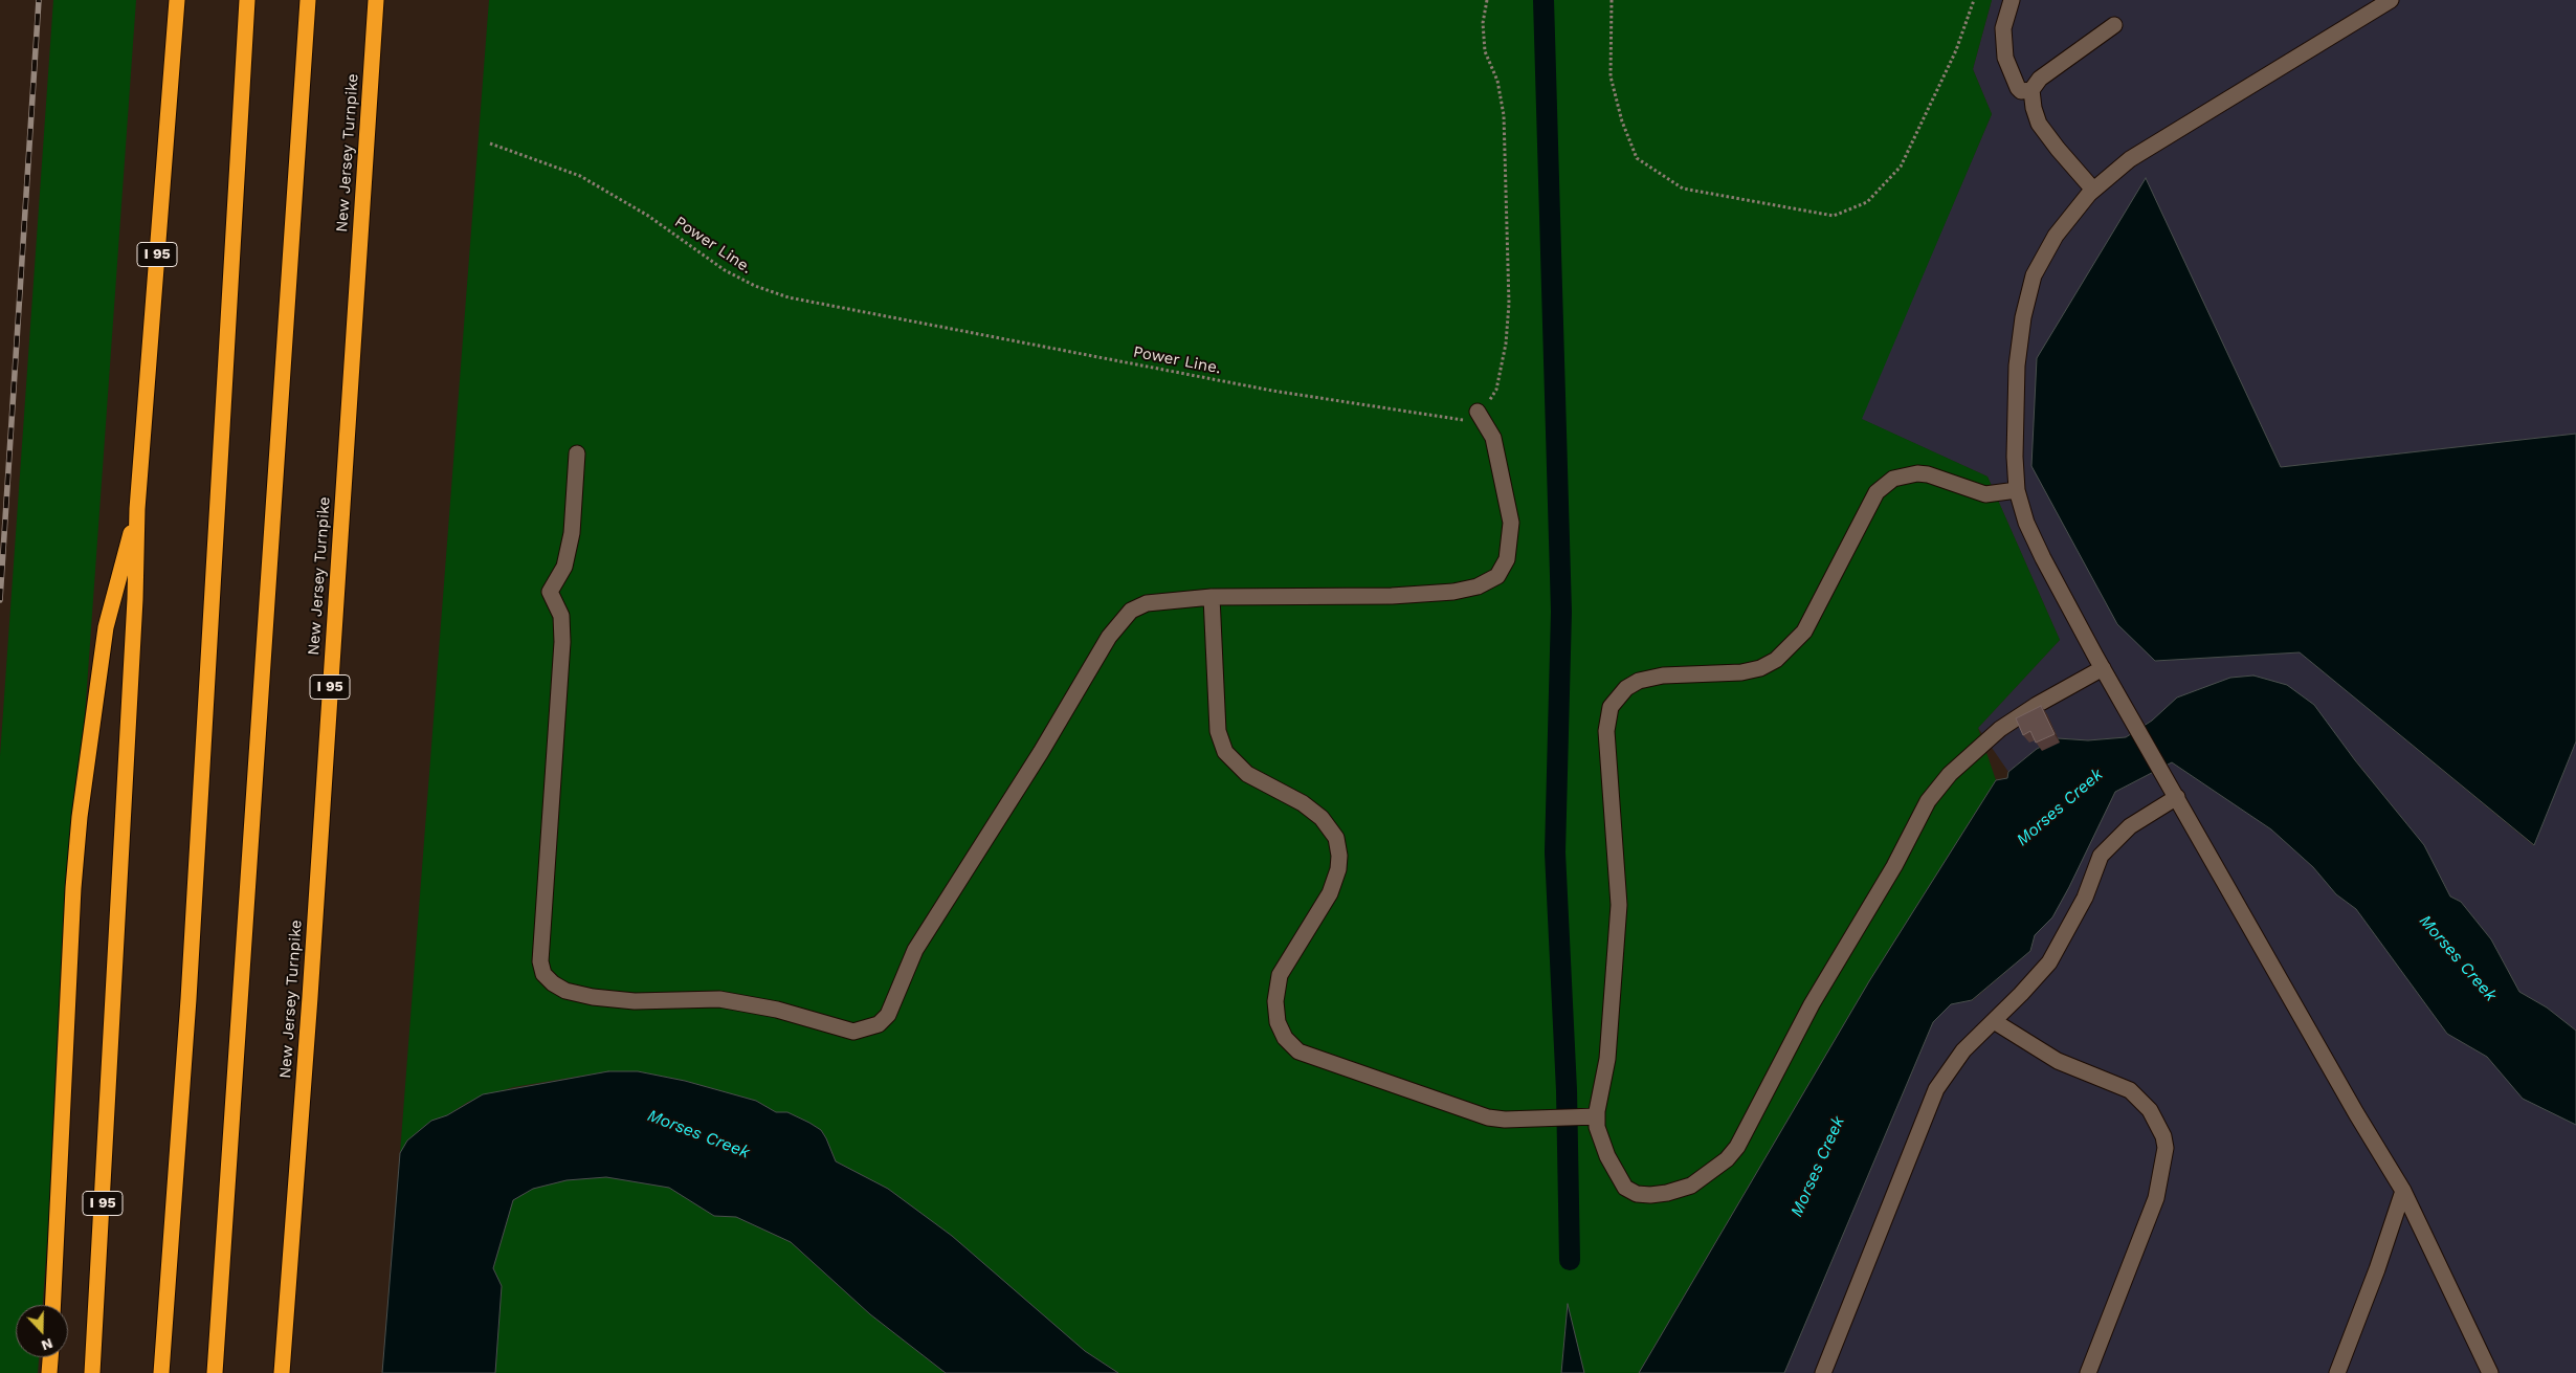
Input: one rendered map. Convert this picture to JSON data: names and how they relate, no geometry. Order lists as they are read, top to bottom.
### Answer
{
  "streets": {
    "highway": ["New Jersey Turnpike", "I 95"],
    "path": ["Power Line."]
  },
  "water": ["Morses Creek"],
  "north": "bottom"
}
